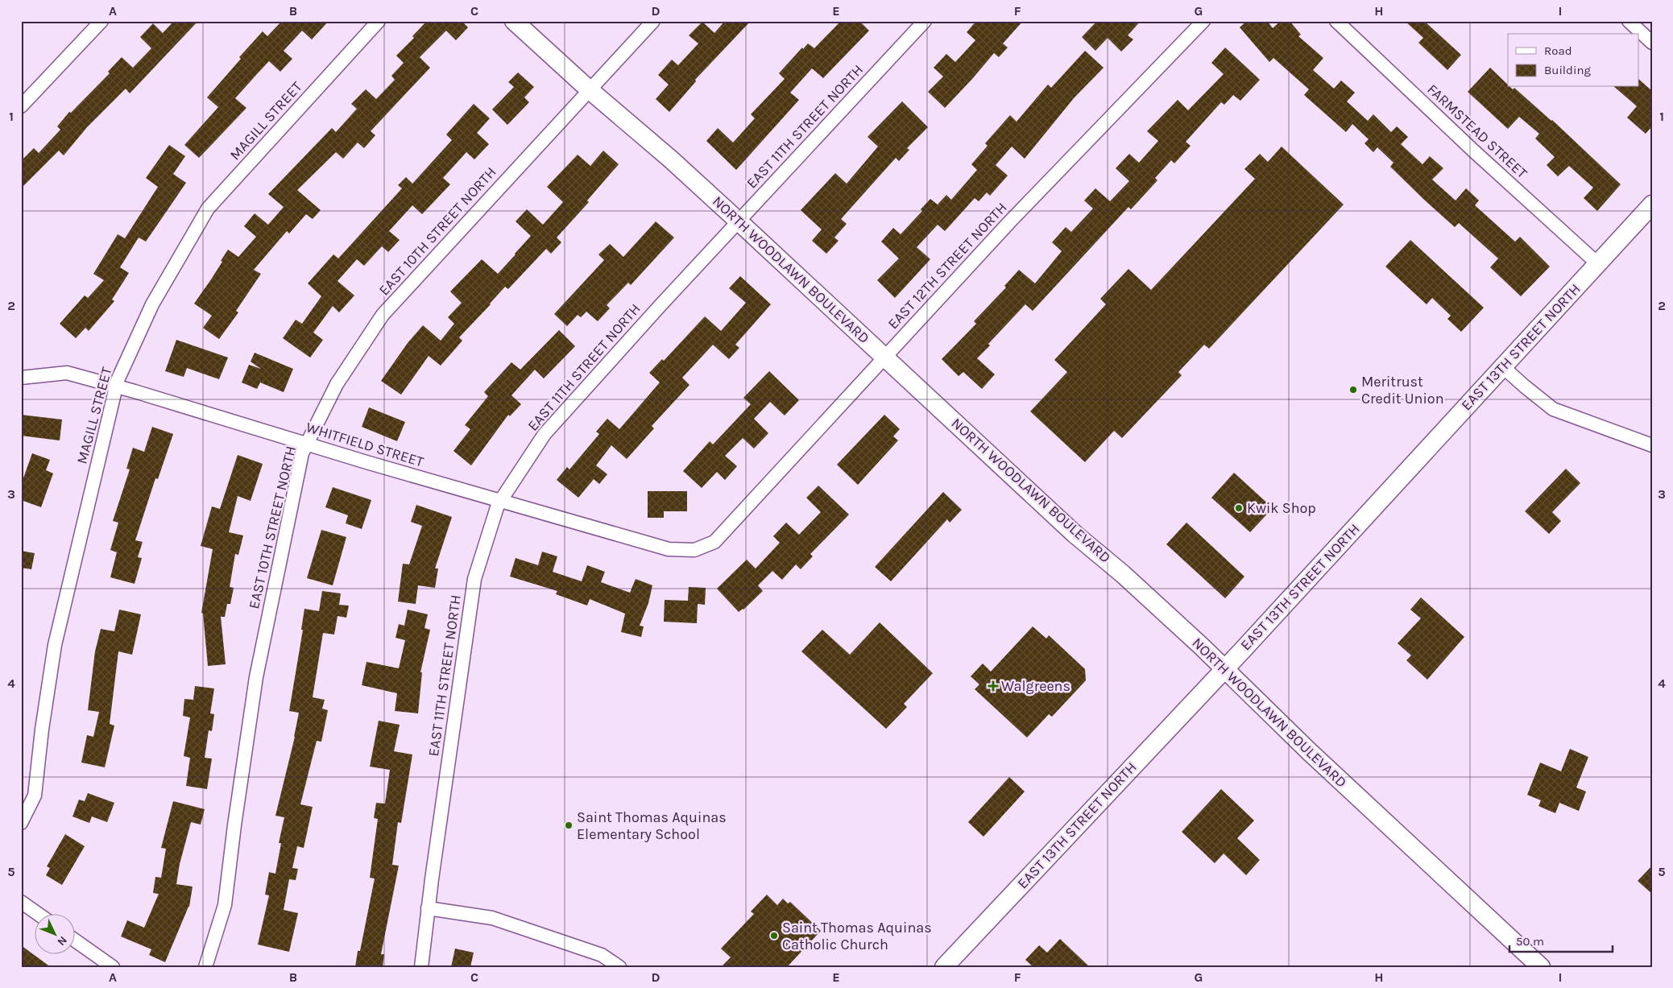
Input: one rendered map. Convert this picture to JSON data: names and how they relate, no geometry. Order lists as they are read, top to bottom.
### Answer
{
  "streets": {
    "main road": ["NORTH WOODLAWN BOULEVARD", "EAST 13TH STREET NORTH"],
    "street": [
      "MAGILL STREET",
      "EAST 11TH STREET NORTH",
      "FARMSTEAD STREET",
      "EAST 10TH STREET NORTH",
      "EAST 12TH STREET NORTH",
      "WHITFIELD STREET"
    ]
  },
  "crossings": [
    ["MAGILL STREET", "WHITFIELD STREET"],
    ["EAST 11TH STREET NORTH", "NORTH WOODLAWN BOULEVARD"],
    ["EAST 11TH STREET NORTH", "WHITFIELD STREET"],
    ["FARMSTEAD STREET", "EAST 13TH STREET NORTH"],
    ["EAST 10TH STREET NORTH", "NORTH WOODLAWN BOULEVARD"],
    ["EAST 10TH STREET NORTH", "WHITFIELD STREET"],
    ["EAST 12TH STREET NORTH", "NORTH WOODLAWN BOULEVARD"],
    ["EAST 12TH STREET NORTH", "WHITFIELD STREET"],
    ["NORTH WOODLAWN BOULEVARD", "EAST 13TH STREET NORTH"]
  ],
  "places": {
    "other": [
      "Meritrust Credit Union",
      "Kwik Shop",
      "Saint Thomas Aquinas Elementary School",
      "Saint Thomas Aquinas Catholic Church"
    ],
    "health": ["Walgreens"]
  },
  "legend": ["Road", "Building"],
  "scale_bar": "50 m",
  "north": "bottom right",
  "grid": {
    "columns": [
      "A",
      "B",
      "C",
      "D",
      "E",
      "F",
      "G",
      "H",
      "I"
    ],
    "rows": [
      "1",
      "2",
      "3",
      "4",
      "5"
    ]
  }
}
